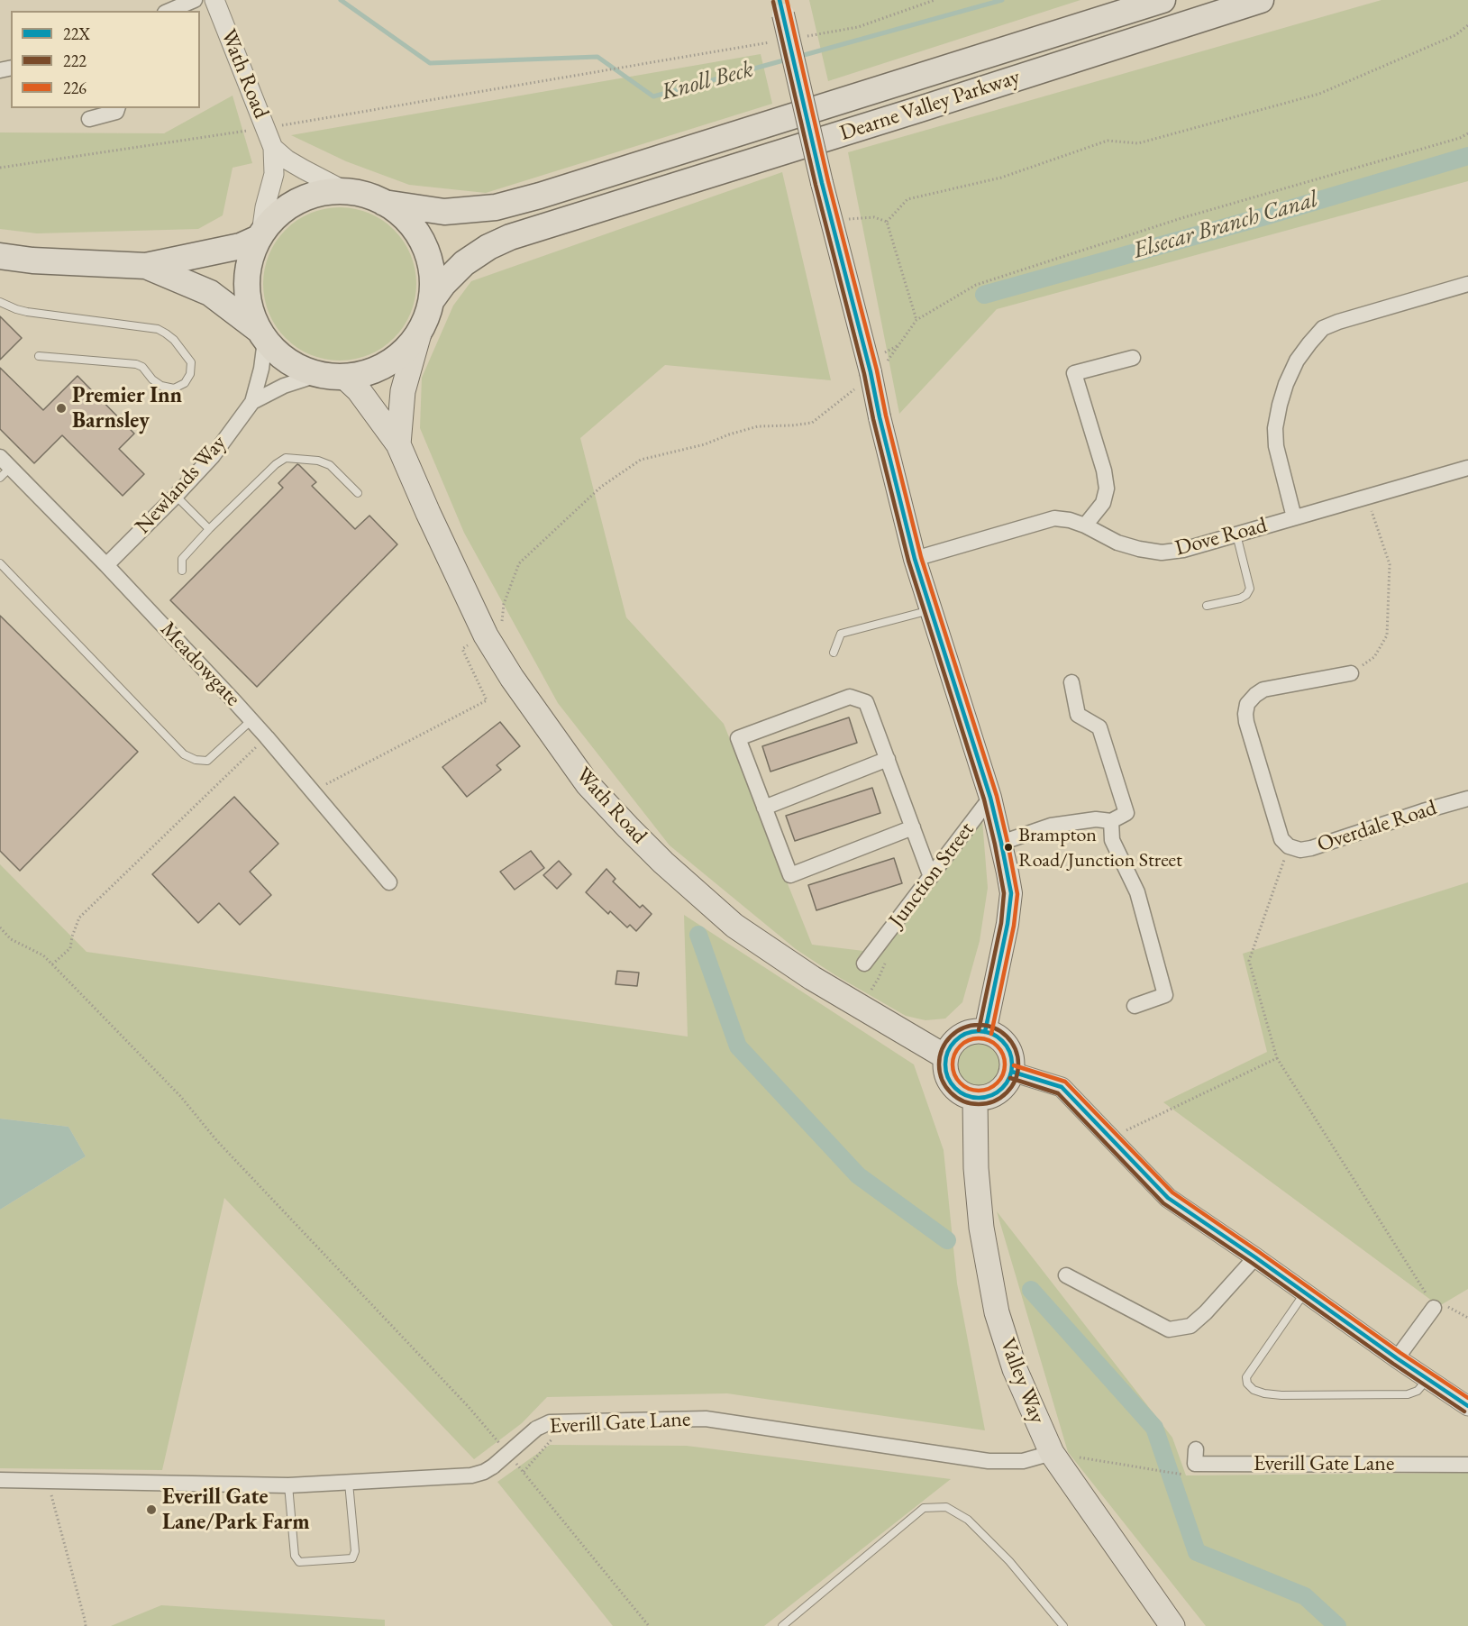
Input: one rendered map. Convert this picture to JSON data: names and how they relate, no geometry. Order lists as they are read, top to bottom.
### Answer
{
  "streets": {
    "highway": ["Dearne Valley Parkway"],
    "main road": ["Wath Road", "Valley Way"],
    "street": [
      "Newlands Way",
      "Dove Road",
      "Meadowgate",
      "Overdale Road",
      "Junction Street",
      "Everill Gate Lane"
    ]
  },
  "crossings": [
    ["Wath Road", "Dearne Valley Parkway"],
    ["Wath Road", "Valley Way"],
    ["Newlands Way", "Meadowgate"],
    ["Valley Way", "Everill Gate Lane"]
  ],
  "water": ["Knoll Beck", "Elsecar Branch Canal"],
  "places": ["Premier Inn Barnsley", "Brampton Road/Junction Street", "Everill Gate Lane/Park Farm"],
  "lines": ["transit line 22X", "transit line 226", "transit line 222"],
  "legend": ["22X", "222", "226"]
}
